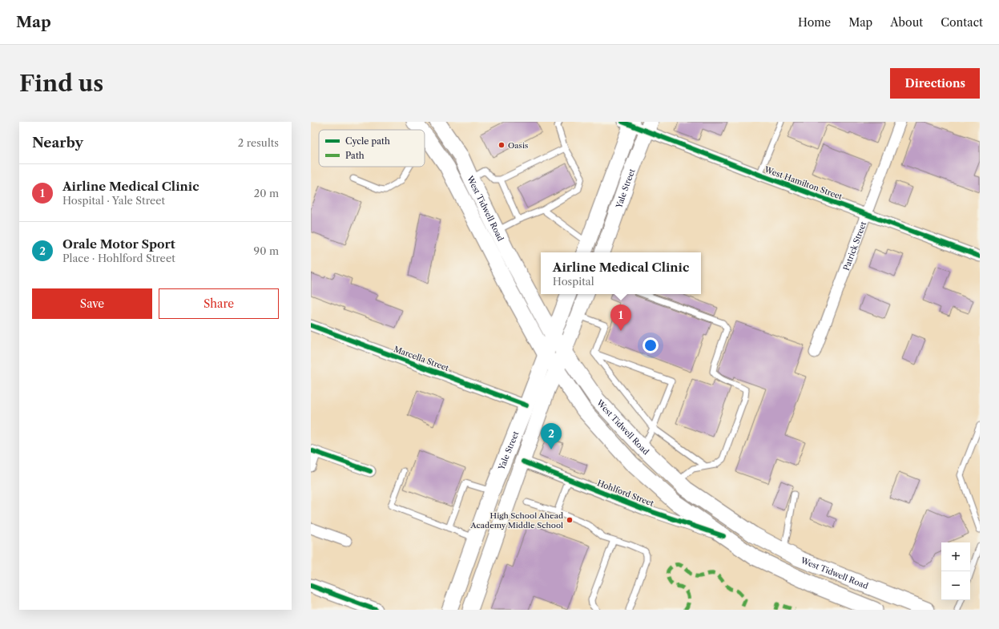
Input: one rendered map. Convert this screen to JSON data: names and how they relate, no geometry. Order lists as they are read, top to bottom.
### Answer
{
  "streets": {
    "main road": ["Yale Street", "West Tidwell Road"],
    "street": [
      "West Hamilton Street",
      "Patrick Street",
      "Marcella Street",
      "Hohlford Street"
    ]
  },
  "crossings": [
    ["West Hamilton Street", "Yale Street"],
    ["West Hamilton Street", "Patrick Street"],
    ["Yale Street", "West Tidwell Road"],
    ["Yale Street", "Marcella Street"],
    ["Yale Street", "Hohlford Street"],
    ["West Tidwell Road", "Hohlford Street"]
  ],
  "places": ["Oasis", "High School Ahead Academy Middle School"],
  "legend": ["Cycle path", "Path"],
  "page": {
    "header": "Map",
    "nav": [
      "Home",
      "Map",
      "About",
      "Contact"
    ],
    "buttons": [
      "Directions",
      ["Save", "Share"]
    ],
    "title": "Find us",
    "heading": ["Nearby", "2 results"],
    "list": [
      {
        "mark": "1",
        "name": "Airline Medical Clinic",
        "note": "Hospital · Yale Street",
        "value": "20 m"
      },
      {
        "mark": "2",
        "name": "Orale Motor Sport",
        "note": "Place · Hohlford Street",
        "value": "90 m"
      }
    ],
    "popup": ["Airline Medical Clinic", "Hospital"],
    "pins": ["1", "2"],
    "map_buttons": ["+", "−"]
  }
}
